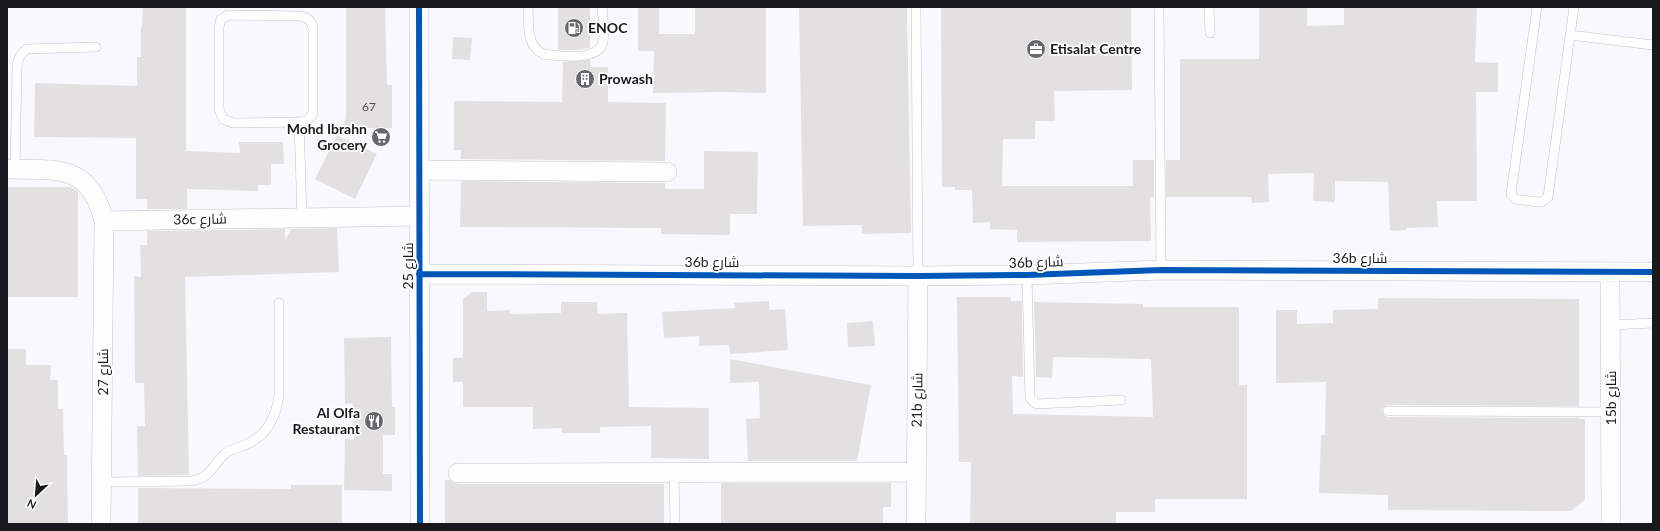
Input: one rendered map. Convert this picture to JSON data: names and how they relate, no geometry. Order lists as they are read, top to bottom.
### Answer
{
  "streets": {
    "street": [
      "36c شارع",
      "36b شارع",
      "شارع 25",
      "شارع 27",
      "15b شارع",
      "21b شارع"
    ]
  },
  "crossings": [
    ["36c شارع", "شارع 25"],
    ["36c شارع", "شارع 27"],
    ["36b شارع", "شارع 25"],
    ["36b شارع", "15b شارع"],
    ["36b شارع", "21b شارع"]
  ],
  "places": {
    "fuel station": ["ENOC"],
    "office": ["Etisalat Centre"],
    "building": ["Prowash"],
    "supermarket": ["Mohd Ibrahn Grocery"],
    "restaurant": ["Al Olfa Restaurant"]
  },
  "house_numbers": ["67"],
  "north": "bottom left"
}
